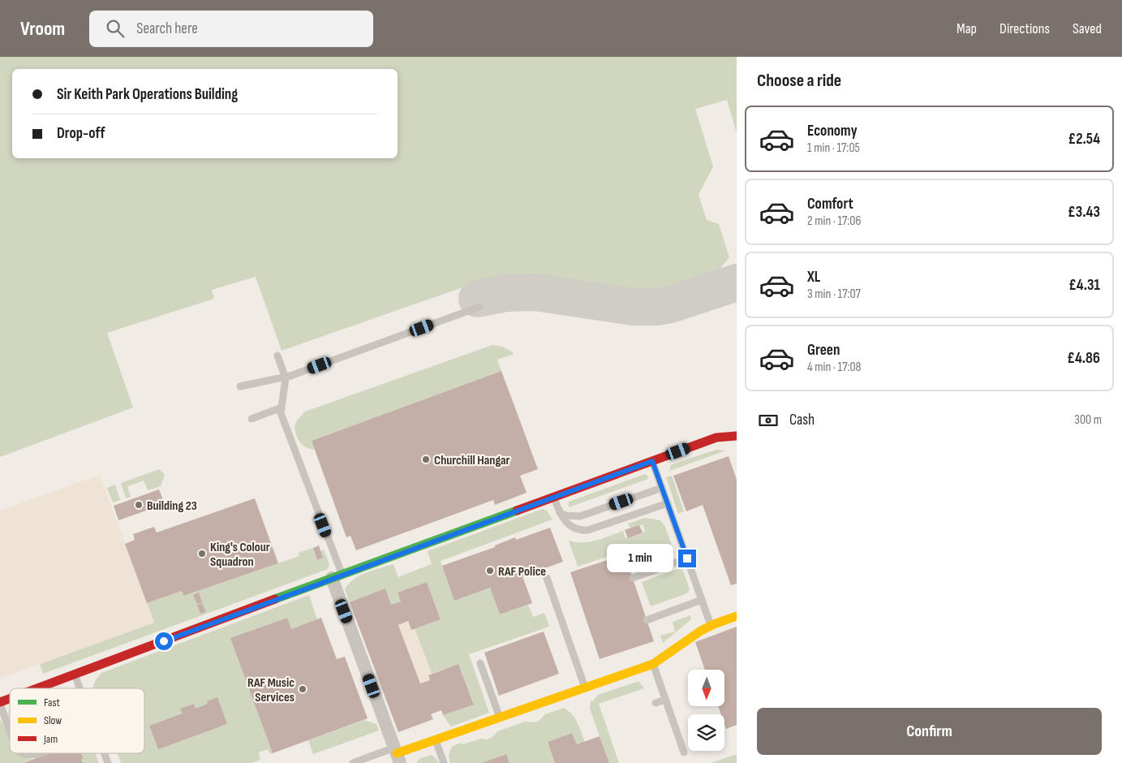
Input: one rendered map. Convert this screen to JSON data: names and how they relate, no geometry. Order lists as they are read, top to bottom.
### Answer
{
  "places": [
    "Churchill Hangar",
    "Building 23",
    "King's Colour Squadron",
    "RAF Police",
    "RAF Music Services"
  ],
  "legend": ["Fast", "Slow", "Jam"],
  "north": "bottom",
  "page": {
    "header": "Vroom",
    "search": "Search here",
    "nav": ["Map", "Directions", "Saved"],
    "heading": "Choose a ride",
    "banner": ["Sir Keith Park Operations Building", "Drop-off"],
    "list": [
      {
        "name": "Economy",
        "note": "1 min · 17:05",
        "value": "£2.54"
      },
      {
        "name": "Comfort",
        "note": "2 min · 17:06",
        "value": "£3.43"
      },
      {
        "name": "XL",
        "note": "3 min · 17:07",
        "value": "£4.31"
      },
      {
        "name": "Green",
        "note": "4 min · 17:08",
        "value": "£4.86"
      }
    ],
    "pay": ["Cash", "300 m"],
    "bubble": "1 min",
    "buttons": "Confirm"
  }
}
